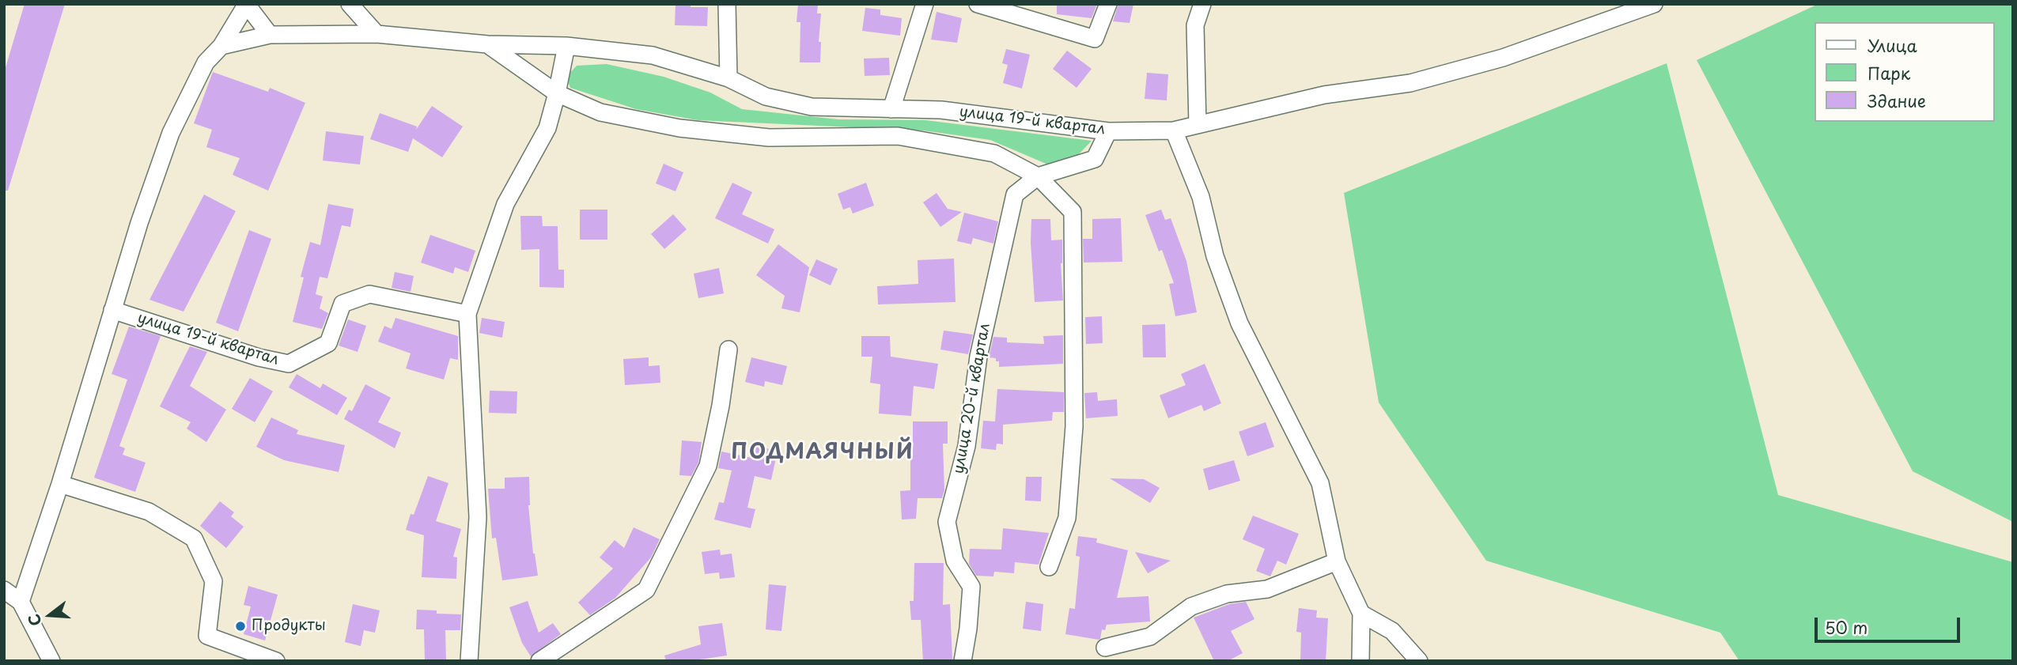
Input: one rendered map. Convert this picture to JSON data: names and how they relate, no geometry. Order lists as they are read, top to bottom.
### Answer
{
  "streets": {
    "street": ["улица 19-й квартал", "улица 20-й квартал"]
  },
  "crossings": [
    ["улица 19-й квартал", "улица 20-й квартал"]
  ],
  "districts": ["ПОДМАЯЧНЫЙ"],
  "places": ["Продукты"],
  "legend": ["Улица", "Парк", "Здание"],
  "scale_bar": "50 m",
  "north": "left"
}
